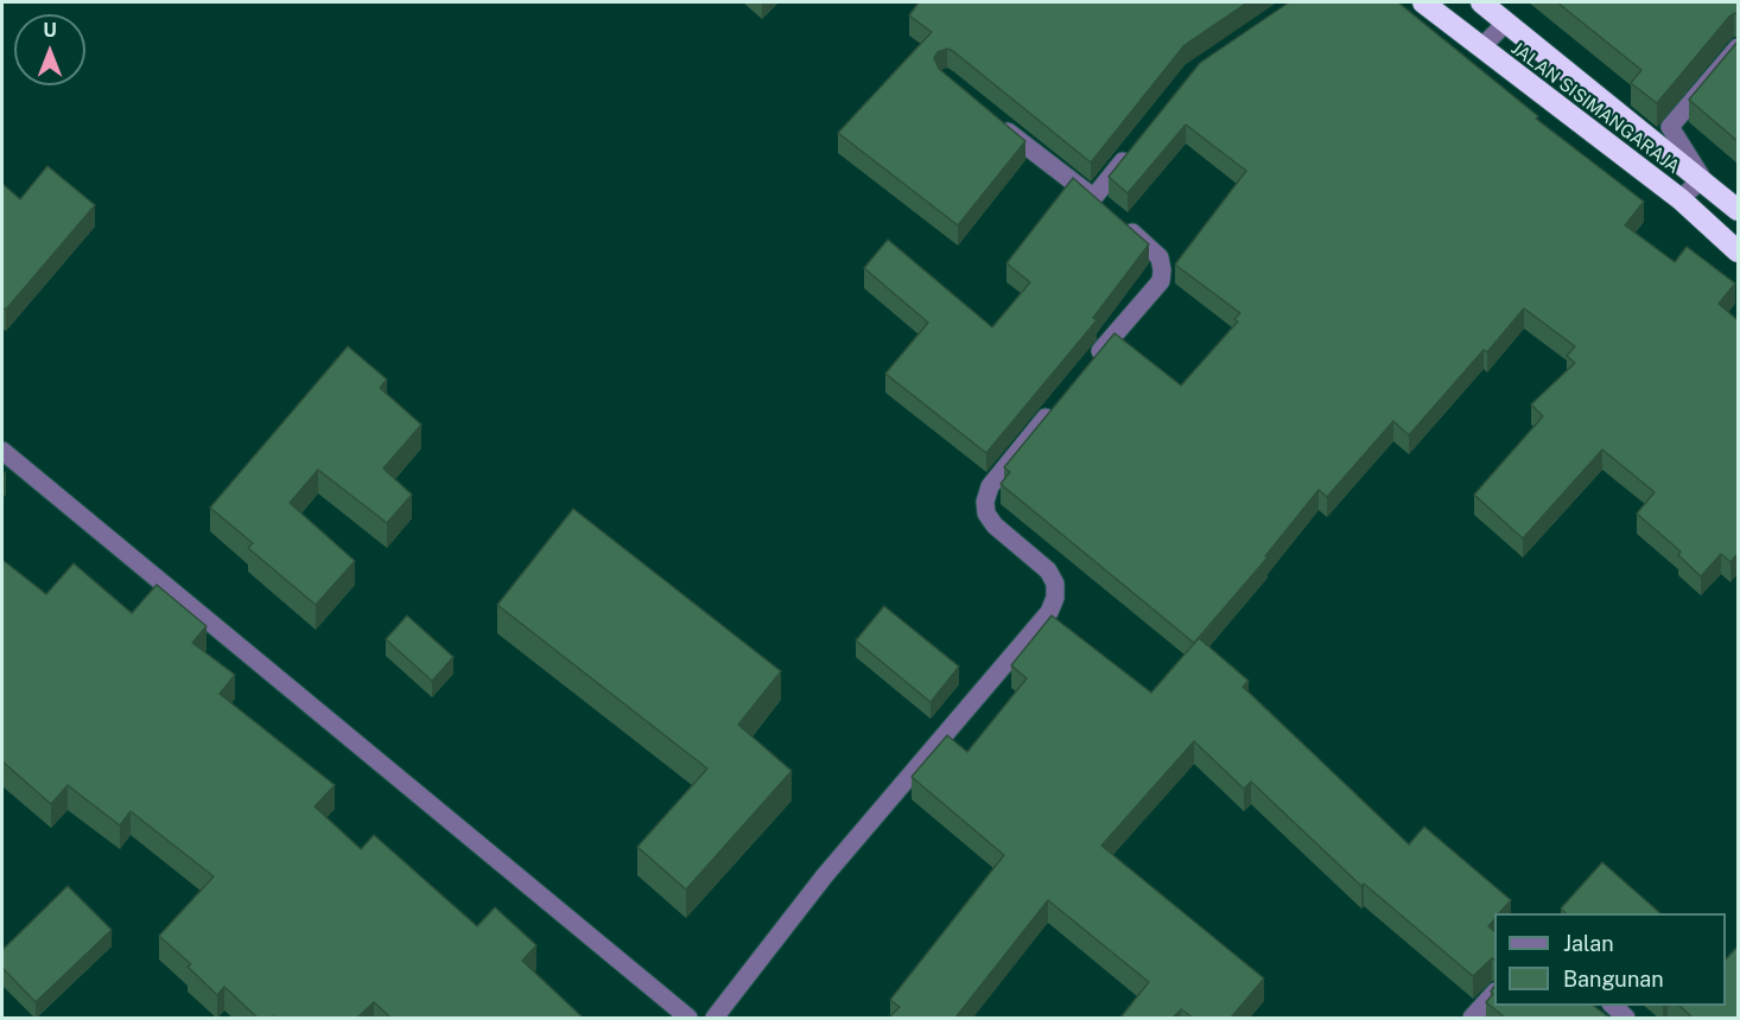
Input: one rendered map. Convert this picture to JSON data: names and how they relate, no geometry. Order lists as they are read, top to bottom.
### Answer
{
  "streets": {
    "highway": ["JALAN SISIMANGARAJA"]
  },
  "legend": ["Jalan", "Bangunan"],
  "north": "top"
}
